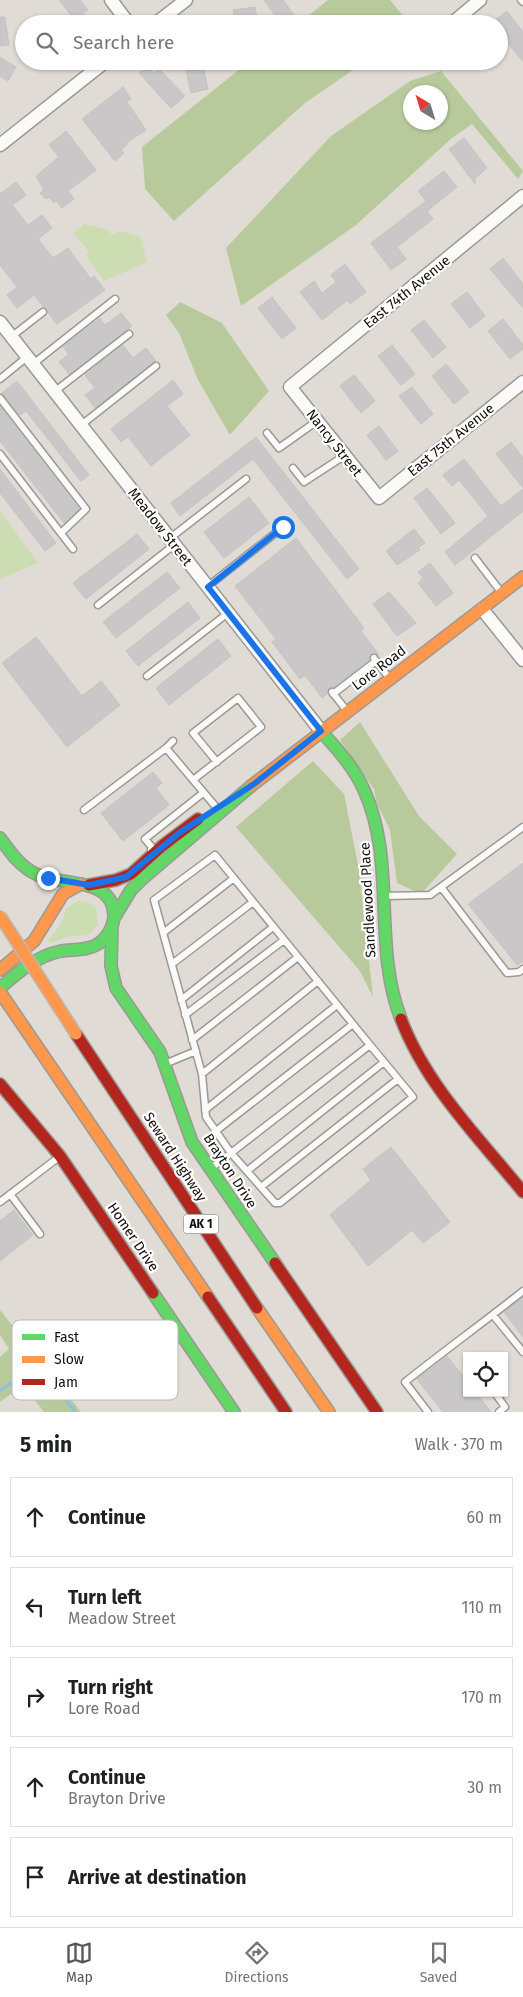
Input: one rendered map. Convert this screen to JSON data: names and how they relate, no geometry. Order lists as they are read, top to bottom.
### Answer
{
  "streets": {
    "main road": [
      "Lore Road",
      "Sandlewood Place",
      "Seward Highway",
      "Brayton Drive",
      "AK 1",
      "Homer Drive"
    ],
    "street": [
      "East 74th Avenue",
      "East 75th Avenue",
      "Nancy Street",
      "Meadow Street"
    ]
  },
  "crossings": [
    ["East 74th Avenue", "Nancy Street"],
    ["East 75th Avenue", "Nancy Street"],
    ["Meadow Street", "Lore Road"],
    ["Meadow Street", "Sandlewood Place"],
    ["Lore Road", "Sandlewood Place"],
    ["Lore Road", "Brayton Drive"]
  ],
  "legend": ["Fast", "Slow", "Jam"],
  "north": "top left",
  "page": {
    "search": "Search here",
    "heading": ["5 min", "Walk · 370 m"],
    "list": [
      ["Continue", "60 m"],
      ["Turn left", "Meadow Street", "110 m"],
      ["Turn right", "Lore Road", "170 m"],
      ["Continue", "Brayton Drive", "30 m"],
      "Arrive at destination"
    ],
    "nav": ["Map", "Directions", "Saved"]
  }
}
